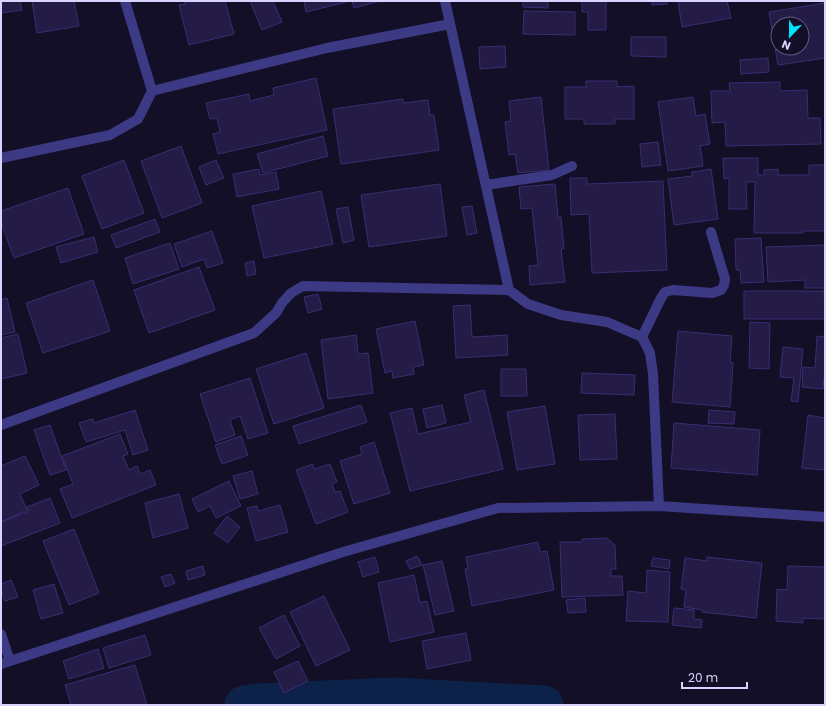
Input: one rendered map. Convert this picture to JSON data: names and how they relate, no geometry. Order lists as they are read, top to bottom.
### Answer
{
  "scale_bar": "20 m",
  "north": "bottom"
}
